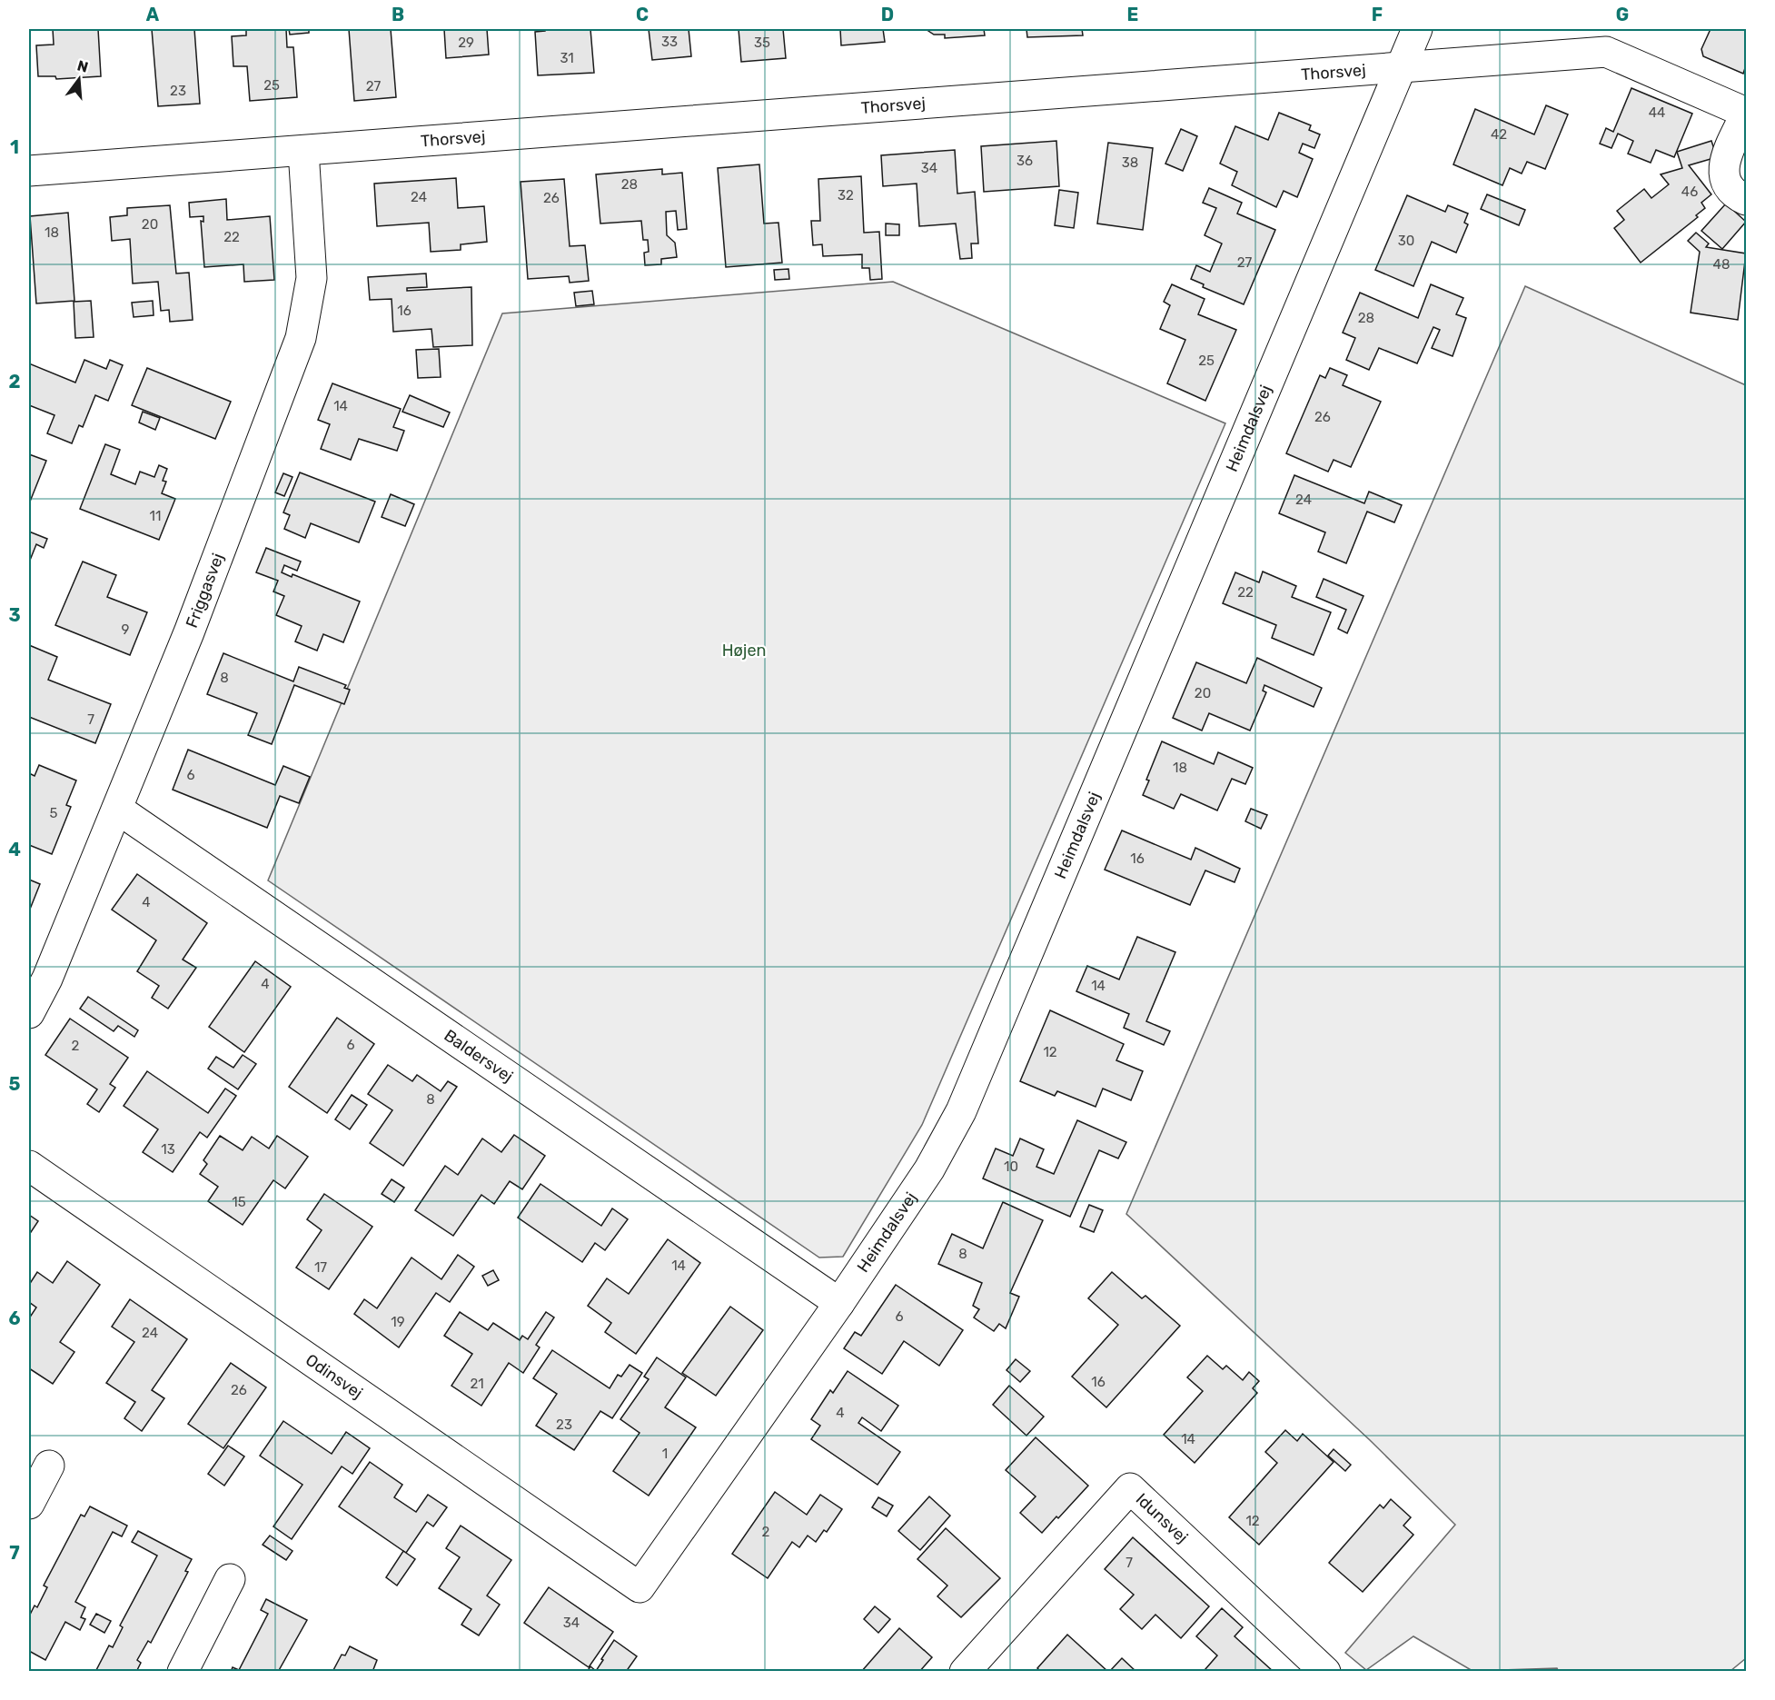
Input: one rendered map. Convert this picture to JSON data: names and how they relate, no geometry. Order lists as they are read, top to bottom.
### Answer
{
  "streets": {
    "street": [
      "Thorsvej",
      "Heimdalsvej",
      "Friggasvej",
      "Baldersvej",
      "Odinsvej",
      "Idunsvej"
    ]
  },
  "crossings": [
    ["Thorsvej", "Heimdalsvej"],
    ["Thorsvej", "Friggasvej"],
    ["Heimdalsvej", "Baldersvej"],
    ["Heimdalsvej", "Odinsvej"],
    ["Friggasvej", "Baldersvej"]
  ],
  "parks": ["Højen"],
  "house_numbers": [
    "33",
    "29",
    "35",
    "31",
    "25",
    "27",
    "23",
    "44",
    "42",
    "36",
    "38",
    "34",
    "28",
    "46",
    "32",
    "24",
    "26",
    "20",
    "18",
    "22",
    "30",
    "27",
    "48",
    "16",
    "28",
    "25",
    "14",
    "26",
    "24",
    "11",
    "22",
    "9",
    "8",
    "20",
    "7",
    "18",
    "6",
    "5",
    "16",
    "4",
    "4",
    "14",
    "6",
    "2",
    "12",
    "8",
    "13",
    "10",
    "15",
    "8",
    "14",
    "17",
    "6",
    "19",
    "24",
    "16",
    "21",
    "26",
    "4",
    "23",
    "14",
    "1",
    "12",
    "2",
    "7",
    "34"
  ],
  "north": "top",
  "grid": {
    "columns": [
      "A",
      "B",
      "C",
      "D",
      "E",
      "F",
      "G"
    ],
    "rows": [
      "1",
      "2",
      "3",
      "4",
      "5",
      "6",
      "7"
    ]
  }
}
